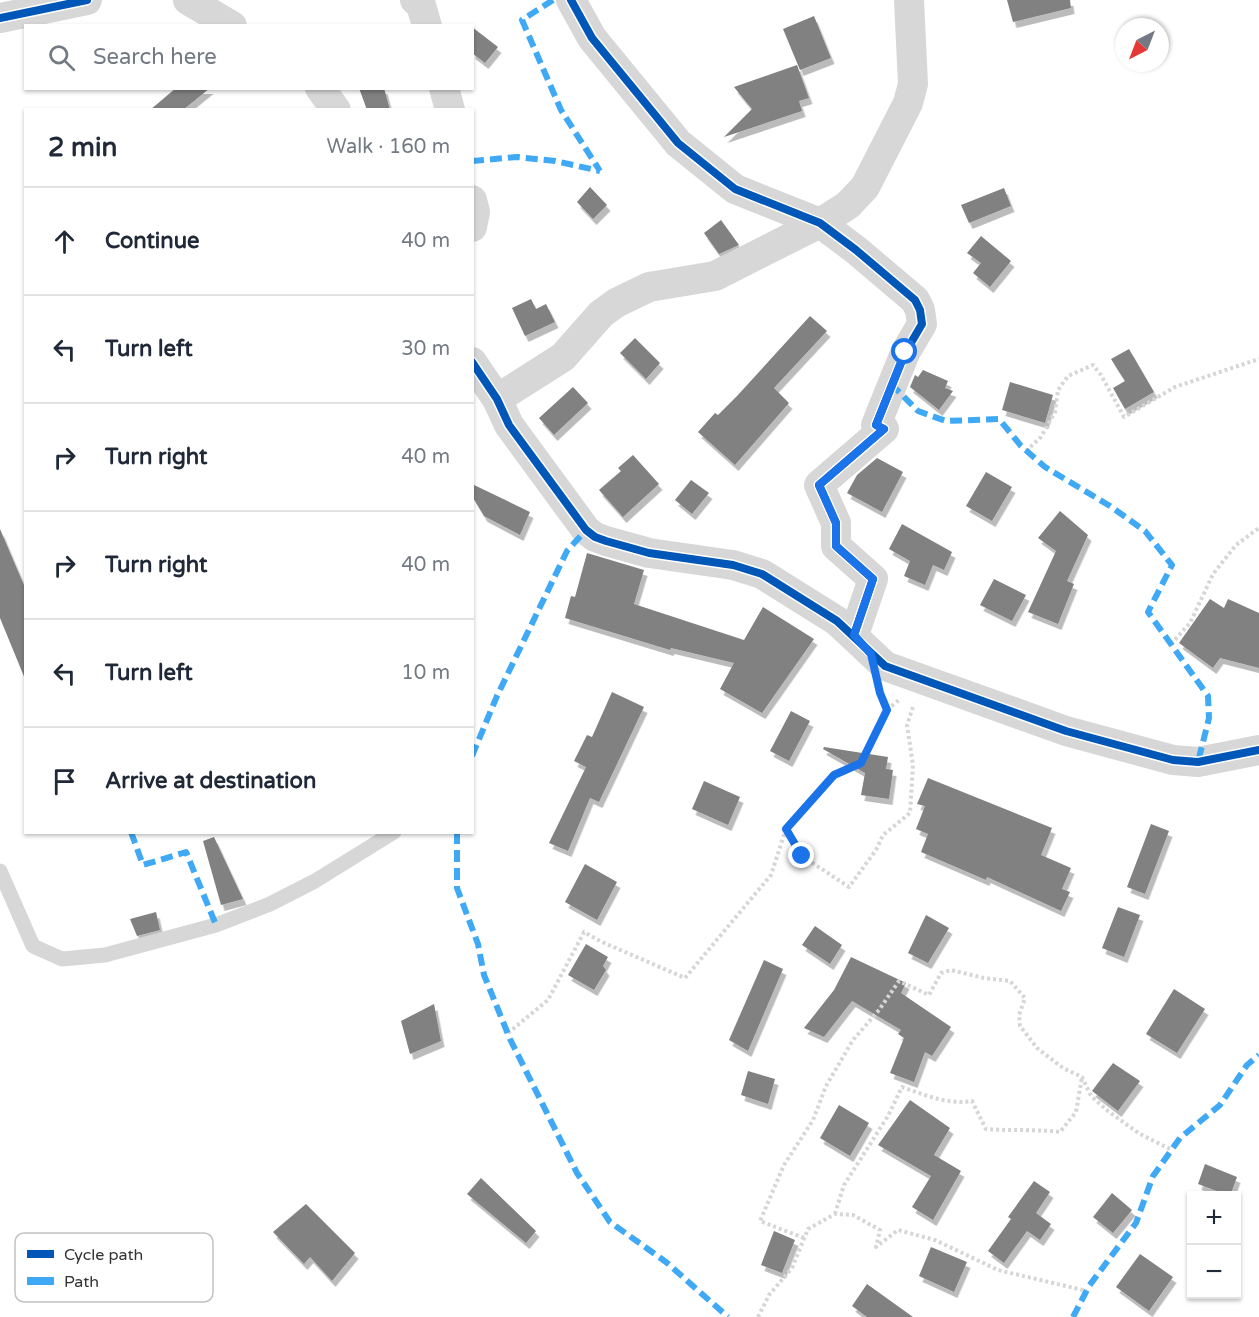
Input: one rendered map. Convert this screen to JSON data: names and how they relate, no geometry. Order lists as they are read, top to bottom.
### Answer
{
  "legend": ["Cycle path", "Path"],
  "north": "bottom left",
  "page": {
    "search": "Search here",
    "heading": ["2 min", "Walk · 160 m"],
    "list": [
      ["Continue", "40 m"],
      ["Turn left", "30 m"],
      ["Turn right", "40 m"],
      ["Turn right", "40 m"],
      ["Turn left", "10 m"],
      "Arrive at destination"
    ],
    "map_buttons": ["+", "−"]
  }
}
